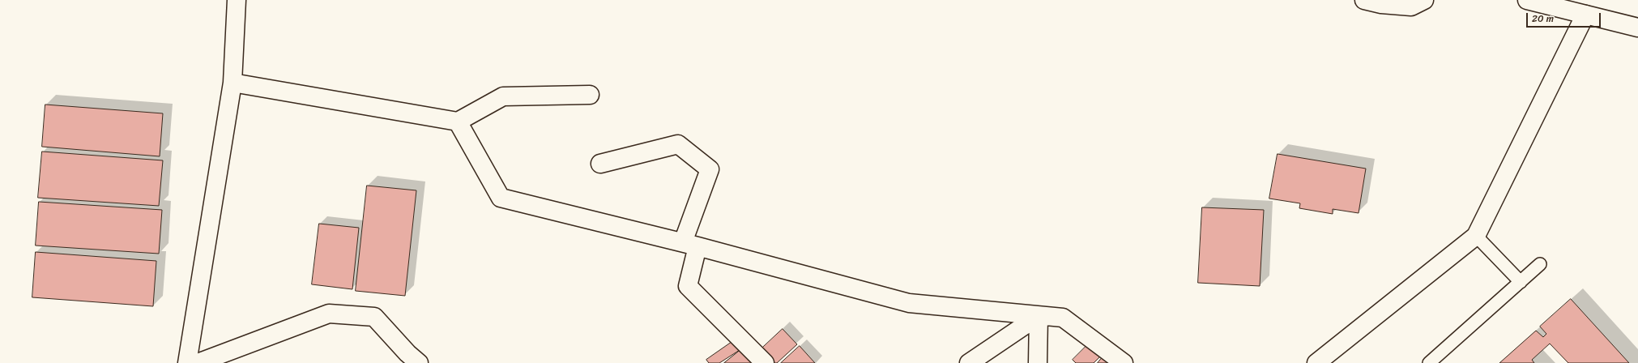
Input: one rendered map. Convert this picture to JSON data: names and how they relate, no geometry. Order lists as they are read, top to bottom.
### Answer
{
  "scale_bar": "20 m"
}
